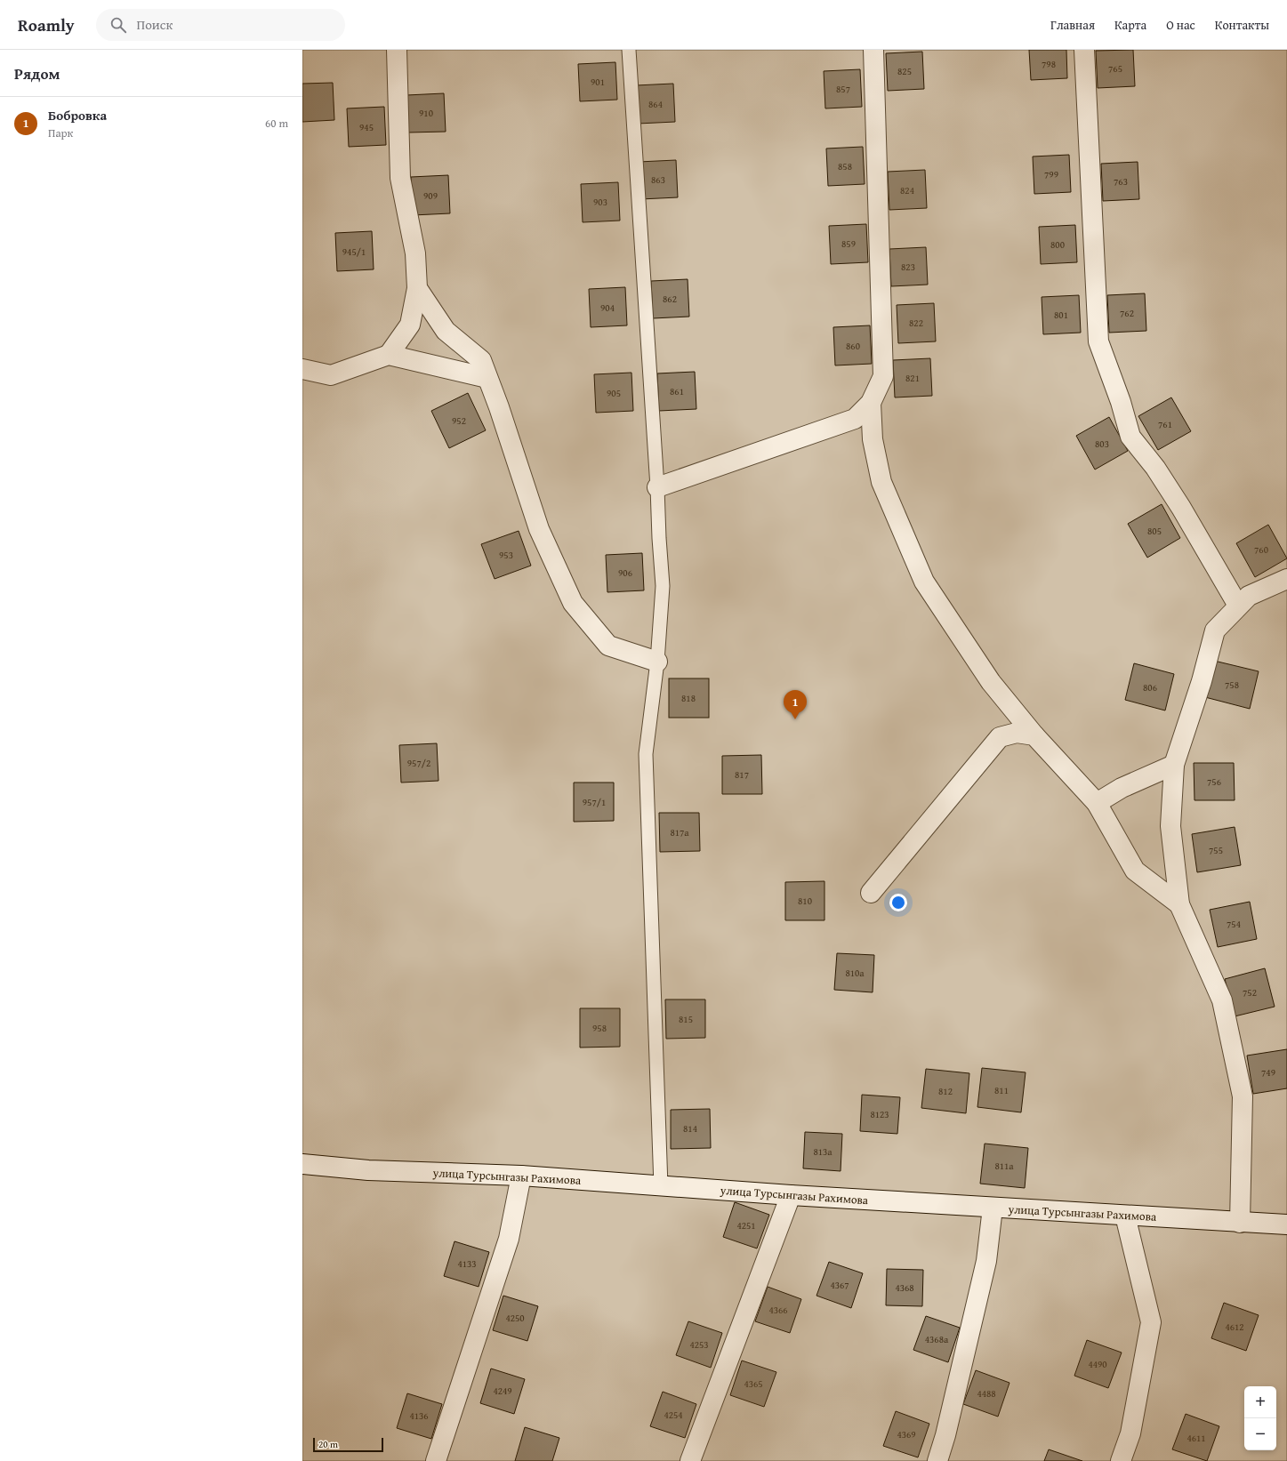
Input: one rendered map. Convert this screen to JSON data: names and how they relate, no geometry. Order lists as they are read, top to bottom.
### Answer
{
  "streets": {
    "street": ["улица Турсынгазы Рахимова"]
  },
  "house_numbers": [
    "798",
    "765",
    "825",
    "901",
    "857",
    "864",
    "910",
    "945",
    "858",
    "799",
    "863",
    "763",
    "824",
    "909",
    "903",
    "859",
    "800",
    "945/1",
    "823",
    "862",
    "904",
    "762",
    "801",
    "822",
    "860",
    "821",
    "861",
    "905",
    "952",
    "761",
    "803",
    "805",
    "760",
    "953",
    "906",
    "758",
    "806",
    "818",
    "957/2",
    "817",
    "756",
    "957/1",
    "817а",
    "755",
    "810",
    "754",
    "810а",
    "752",
    "815",
    "958",
    "749",
    "811",
    "812",
    "8123",
    "814",
    "813а",
    "811а",
    "4251",
    "4133",
    "4367",
    "4368",
    "4366",
    "4250",
    "4612",
    "4368а",
    "4253",
    "4490",
    "4365",
    "4249",
    "4488",
    "4254",
    "4136",
    "4369",
    "4611"
  ],
  "scale_bar": "20 m",
  "page": {
    "header": "Roamly",
    "search": "Поиск",
    "nav": [
      "Главная",
      "Карта",
      "О нас",
      "Контакты"
    ],
    "heading": "Рядом",
    "list": [
      {
        "mark": "1",
        "name": "Бобровка",
        "note": "Парк",
        "value": "60 m"
      }
    ],
    "pins": "1",
    "map_buttons": ["+", "−"],
    "scale": "20 m"
  }
}
